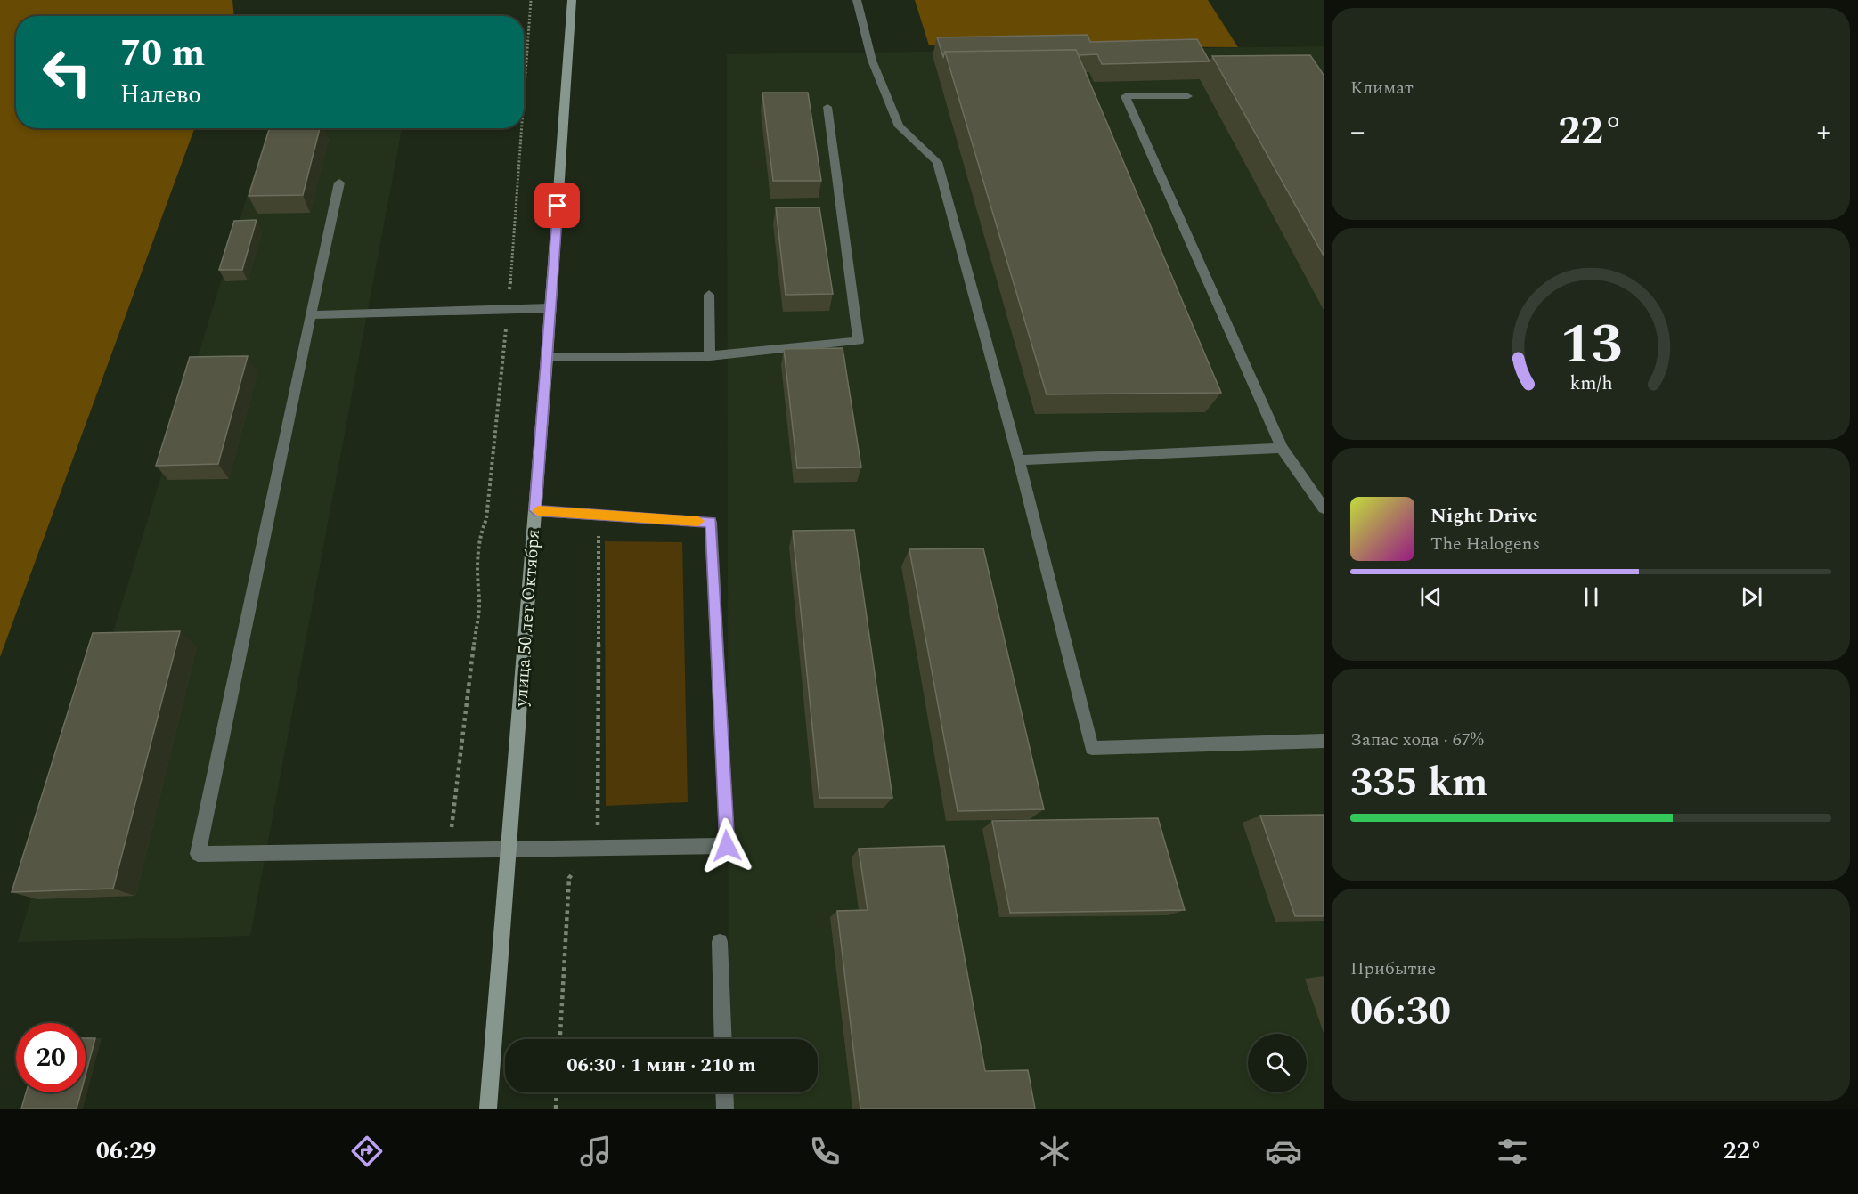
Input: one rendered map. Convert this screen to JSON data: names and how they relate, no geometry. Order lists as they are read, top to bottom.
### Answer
{
  "streets": {
    "main road": ["улица 50 лет Октября"]
  },
  "page": {
    "tile": [
      "Климат",
      ["Запас хода · 67%", "335 km"],
      ["Прибытие", "06:30"]
    ],
    "turn": ["70 m", "Налево"],
    "heat": ["−", "22°", "+"],
    "song": ["Night Drive", "The Halogens"],
    "limit": "20",
    "trip": "06:30 · 1 мин · 210 m",
    "tabs": ["06:29", "22°"],
    "gauge": ["13", "km/h"]
  }
}
